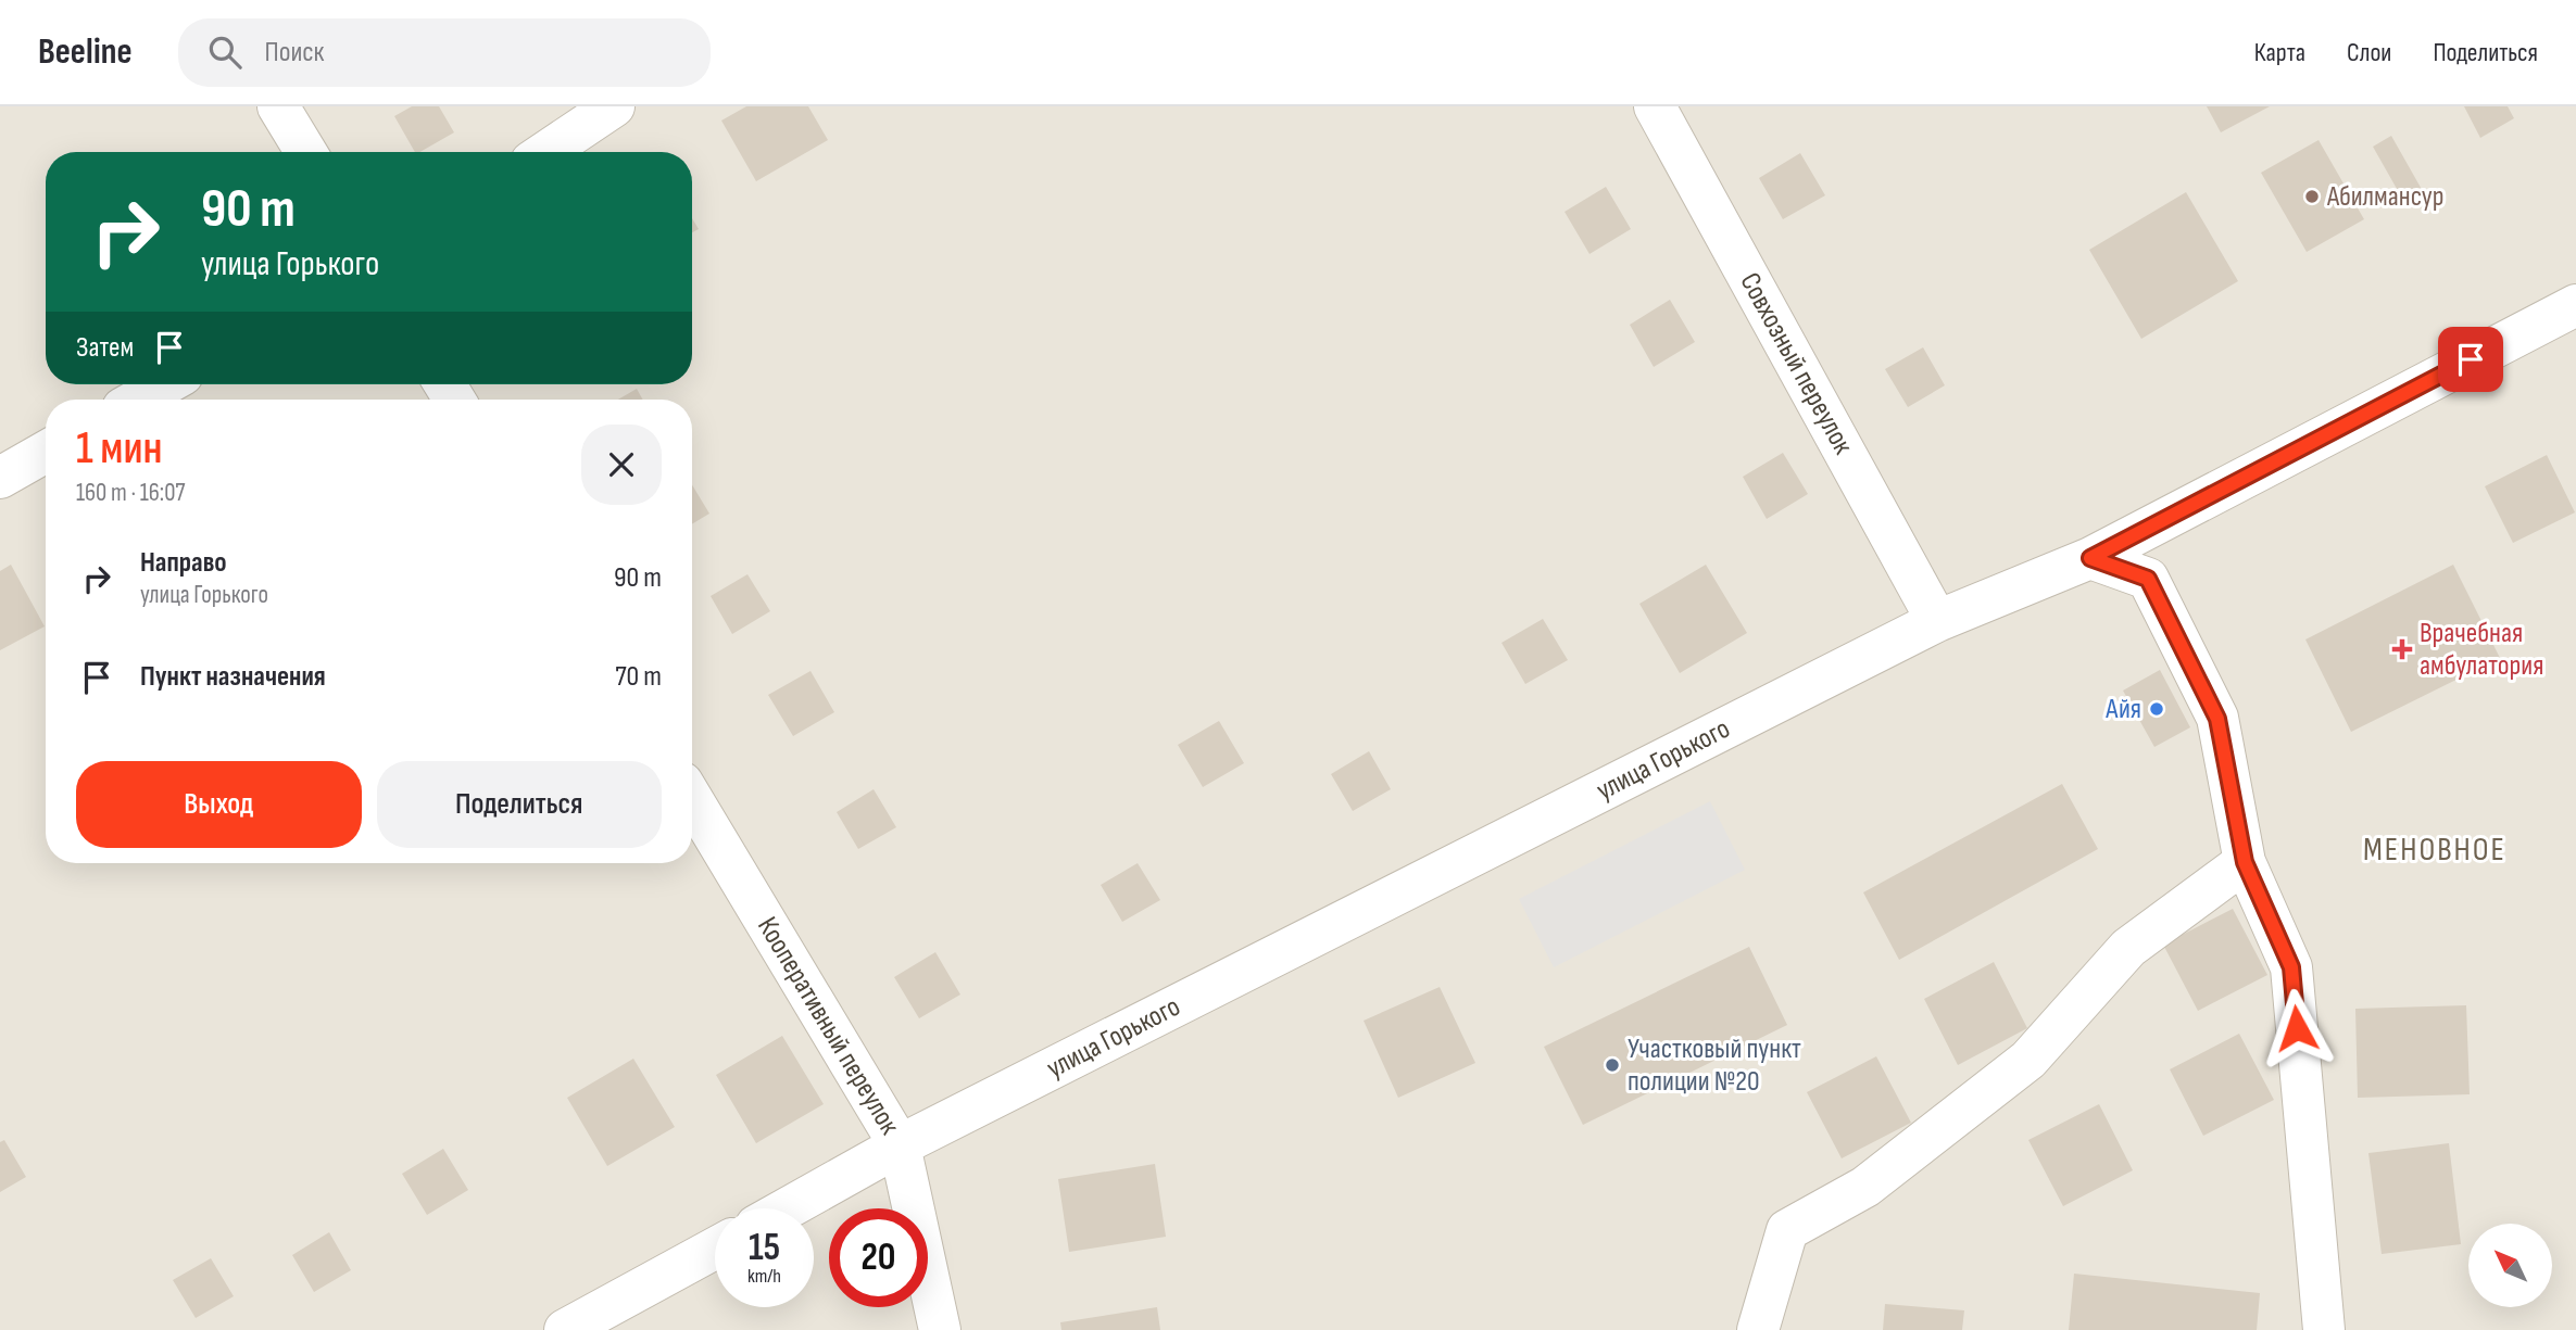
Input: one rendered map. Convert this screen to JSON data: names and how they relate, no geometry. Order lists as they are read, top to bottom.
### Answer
{
  "streets": {
    "lane": ["Совхозный переулок", "улица Горького", "Кооперативный переулок"]
  },
  "crossings": [
    ["Совхозный переулок", "улица Горького"],
    ["улица Горького", "Кооперативный переулок"]
  ],
  "districts": ["МЕНОВНОЕ"],
  "places": {
    "other": ["Абилмансур", "Айя", "Участковый пункт полиции №20"],
    "health": ["Врачебная амбулатория"]
  },
  "north": "top left",
  "page": {
    "header": "Beeline",
    "search": "Поиск",
    "nav": ["Карта", "Слои", "Поделиться"],
    "turn": ["90 m", "улица Горького"],
    "then": "Затем",
    "heading": ["1 мин", "160 m · 16:07"],
    "list": [
      {
        "name": "Направо",
        "note": "улица Горького",
        "value": "90 m"
      },
      {
        "name": "Пункт назначения",
        "value": "70 m"
      }
    ],
    "buttons": ["Выход", "Поделиться"],
    "speed": "15 km/h",
    "limit": "20"
  }
}
